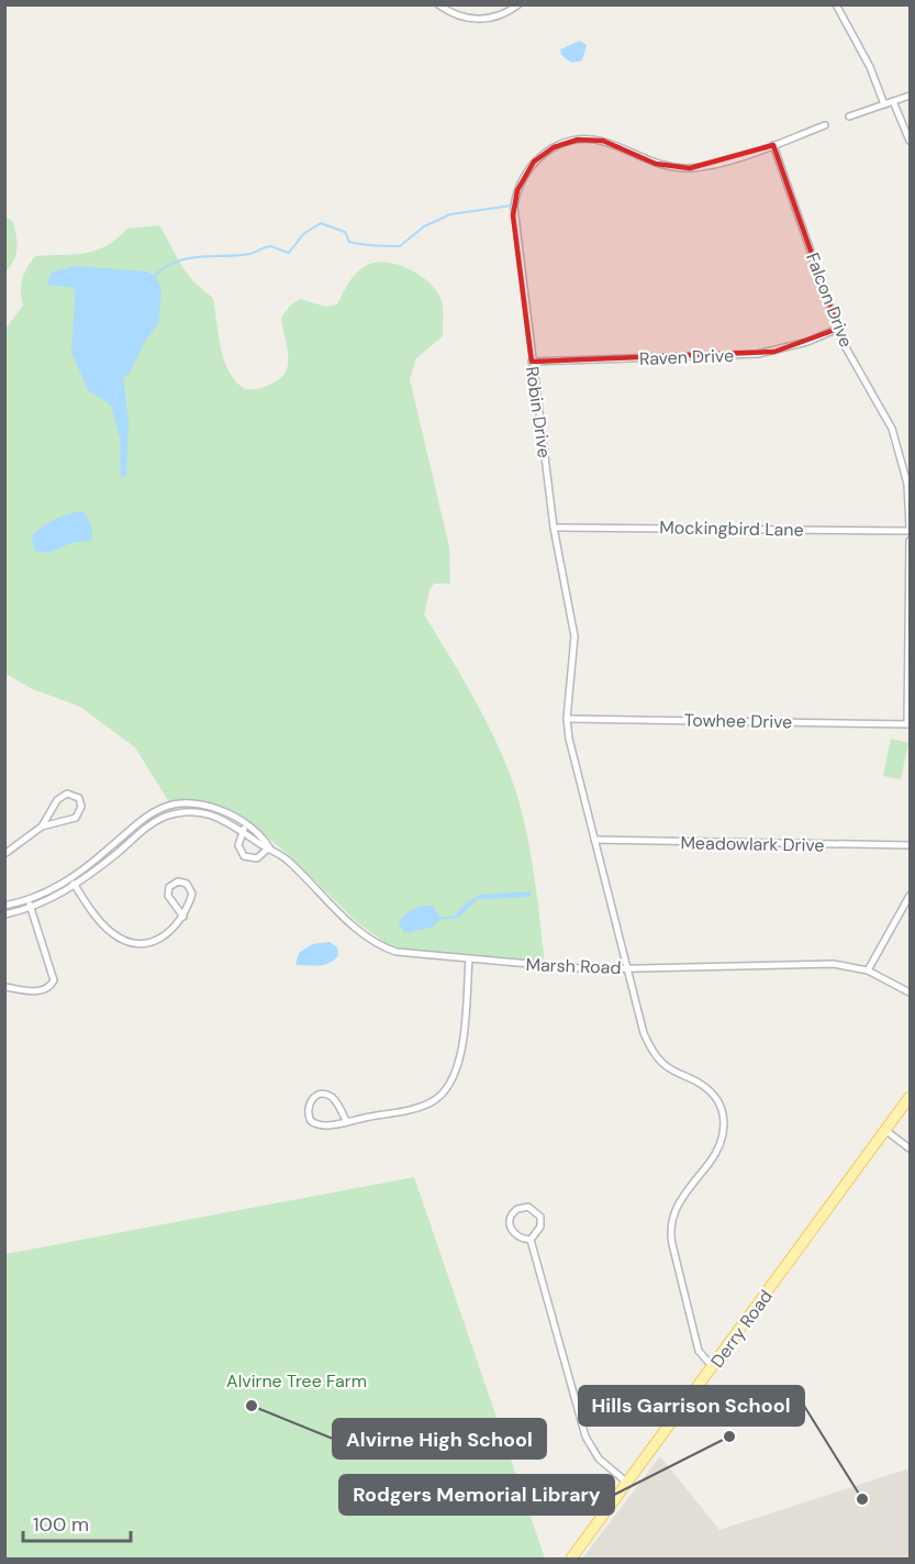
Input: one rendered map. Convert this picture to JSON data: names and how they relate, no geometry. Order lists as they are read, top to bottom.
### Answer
{
  "streets": {
    "main road": ["Derry Road"],
    "street": [
      "Falcon Drive",
      "Raven Drive",
      "Robin Drive",
      "Mockingbird Lane",
      "Towhee Drive",
      "Meadowlark Drive",
      "Marsh Road"
    ]
  },
  "crossings": [
    ["Falcon Drive", "Raven Drive"],
    ["Falcon Drive", "Robin Drive"],
    ["Falcon Drive", "Mockingbird Lane"],
    ["Raven Drive", "Robin Drive"],
    ["Robin Drive", "Mockingbird Lane"],
    ["Robin Drive", "Towhee Drive"],
    ["Robin Drive", "Meadowlark Drive"],
    ["Robin Drive", "Marsh Road"],
    ["Robin Drive", "Derry Road"]
  ],
  "parks": ["Alvirne Tree Farm"],
  "places": ["Alvirne High School", "Rodgers Memorial Library", "Hills Garrison School"],
  "scale_bar": "100 m"
}
